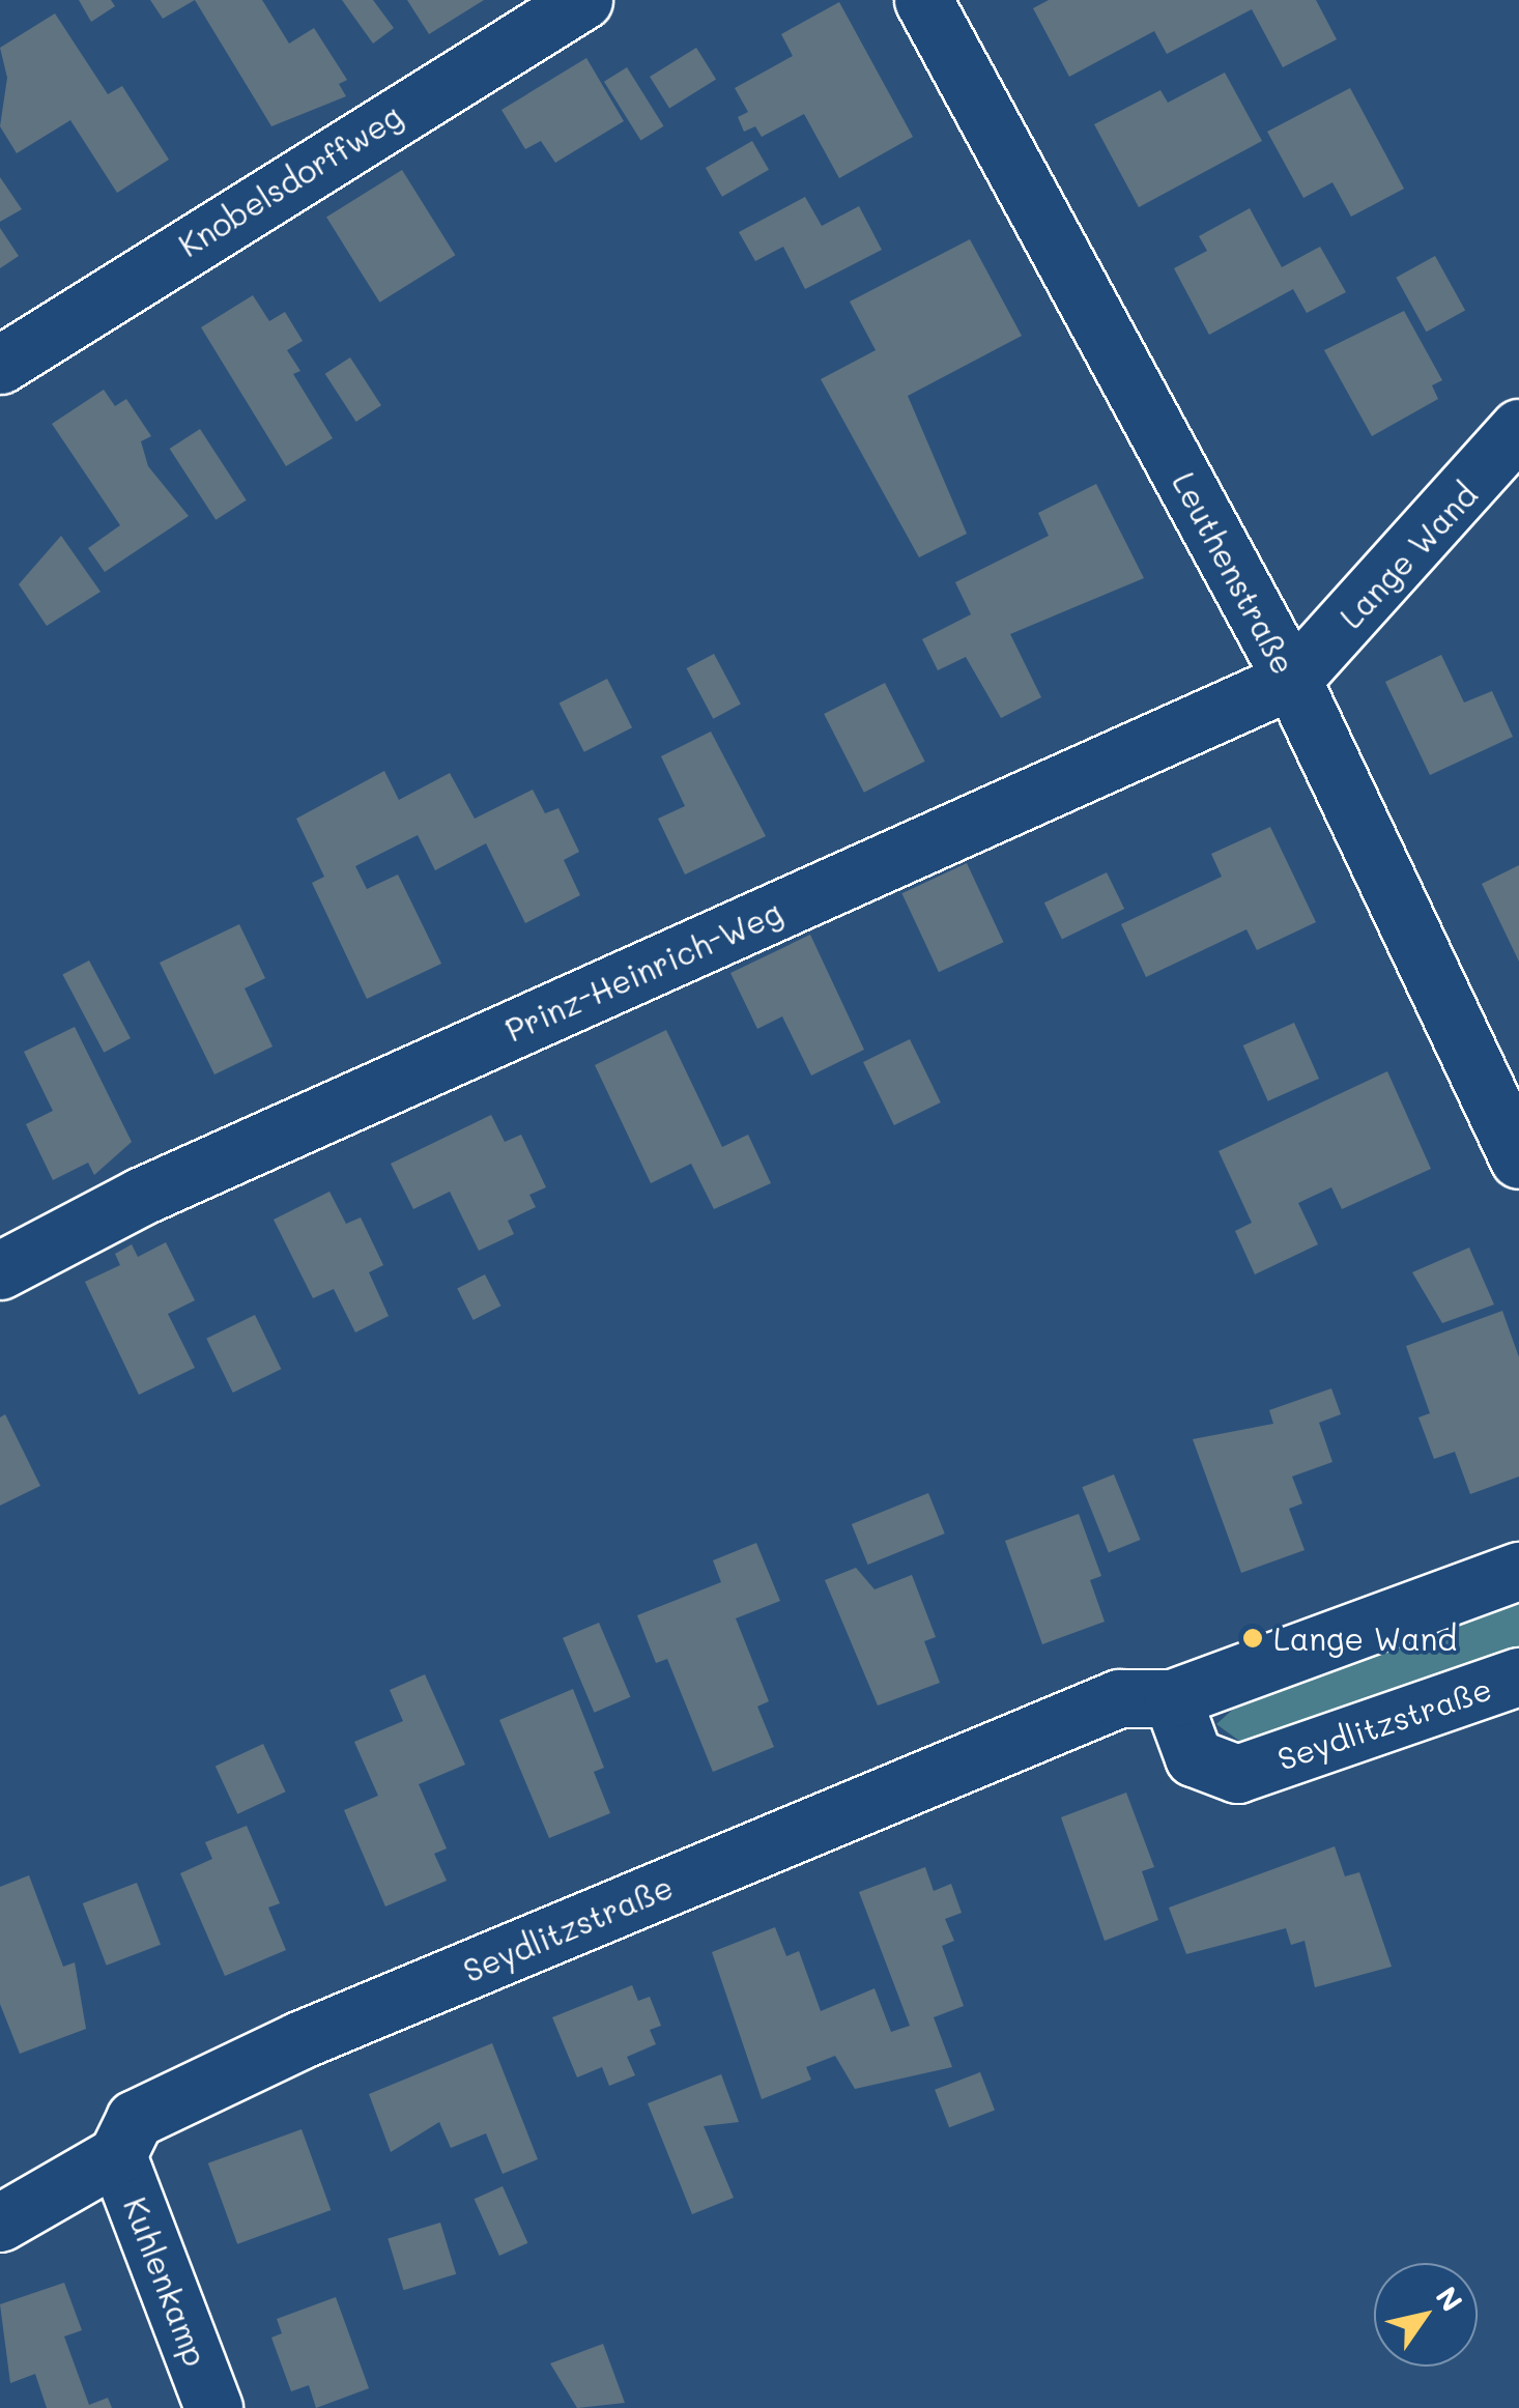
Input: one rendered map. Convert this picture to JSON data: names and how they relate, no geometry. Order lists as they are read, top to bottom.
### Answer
{
  "streets": {
    "street": [
      "Knobelsdorffweg",
      "Lange Wand",
      "Leuthenstraße",
      "Prinz-Heinrich-Weg",
      "Seydlitzstraße",
      "Kuhlenkamp"
    ]
  },
  "crossings": [
    ["Lange Wand", "Leuthenstraße"],
    ["Lange Wand", "Prinz-Heinrich-Weg"],
    ["Leuthenstraße", "Prinz-Heinrich-Weg"],
    ["Seydlitzstraße", "Kuhlenkamp"]
  ],
  "places": ["Lange Wand"],
  "north": "top right"
}
